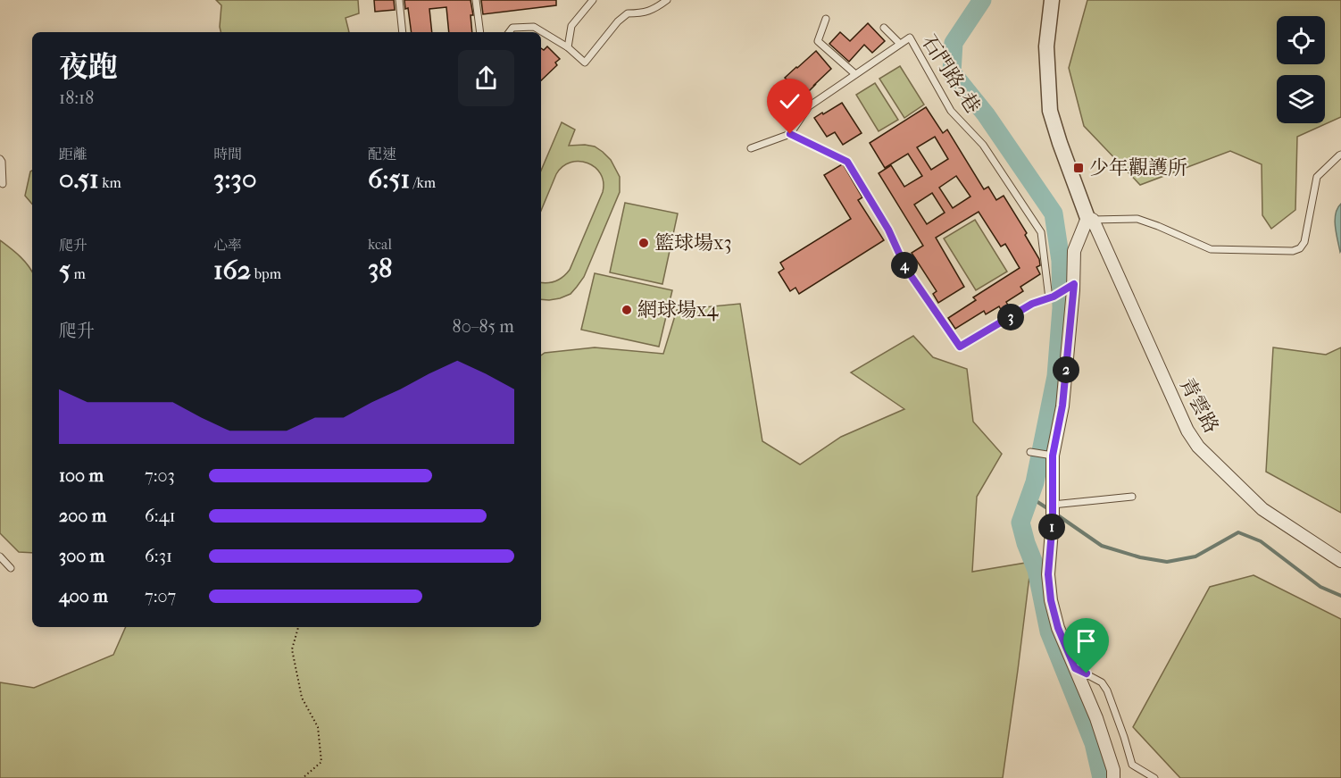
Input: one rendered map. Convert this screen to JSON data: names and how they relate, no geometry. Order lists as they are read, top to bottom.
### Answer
{
  "streets": {
    "street": ["青雲路"],
    "lane": ["石門路2巷"]
  },
  "places": {
    "transit": ["少年觀護所"],
    "other": ["籃球場x3", "網球場x4"]
  },
  "page": {
    "heading": ["夜跑", "18:18"],
    "stats": [
      ["距離", "0.51 km"],
      ["時間", "3:30"],
      ["配速", "6:51 /km"],
      ["爬升", "5 m"],
      ["心率", "162 bpm"],
      ["kcal", "38"]
    ],
    "pins": [
      "4",
      "3",
      "2",
      "1"
    ],
    "chart": ["爬升", "80–85 m"],
    "list": [
      {
        "name": "100 m",
        "note": "7:03"
      },
      {
        "name": "200 m",
        "note": "6:41"
      },
      {
        "name": "300 m",
        "note": "6:31"
      },
      {
        "name": "400 m",
        "note": "7:07"
      }
    ]
  }
}
